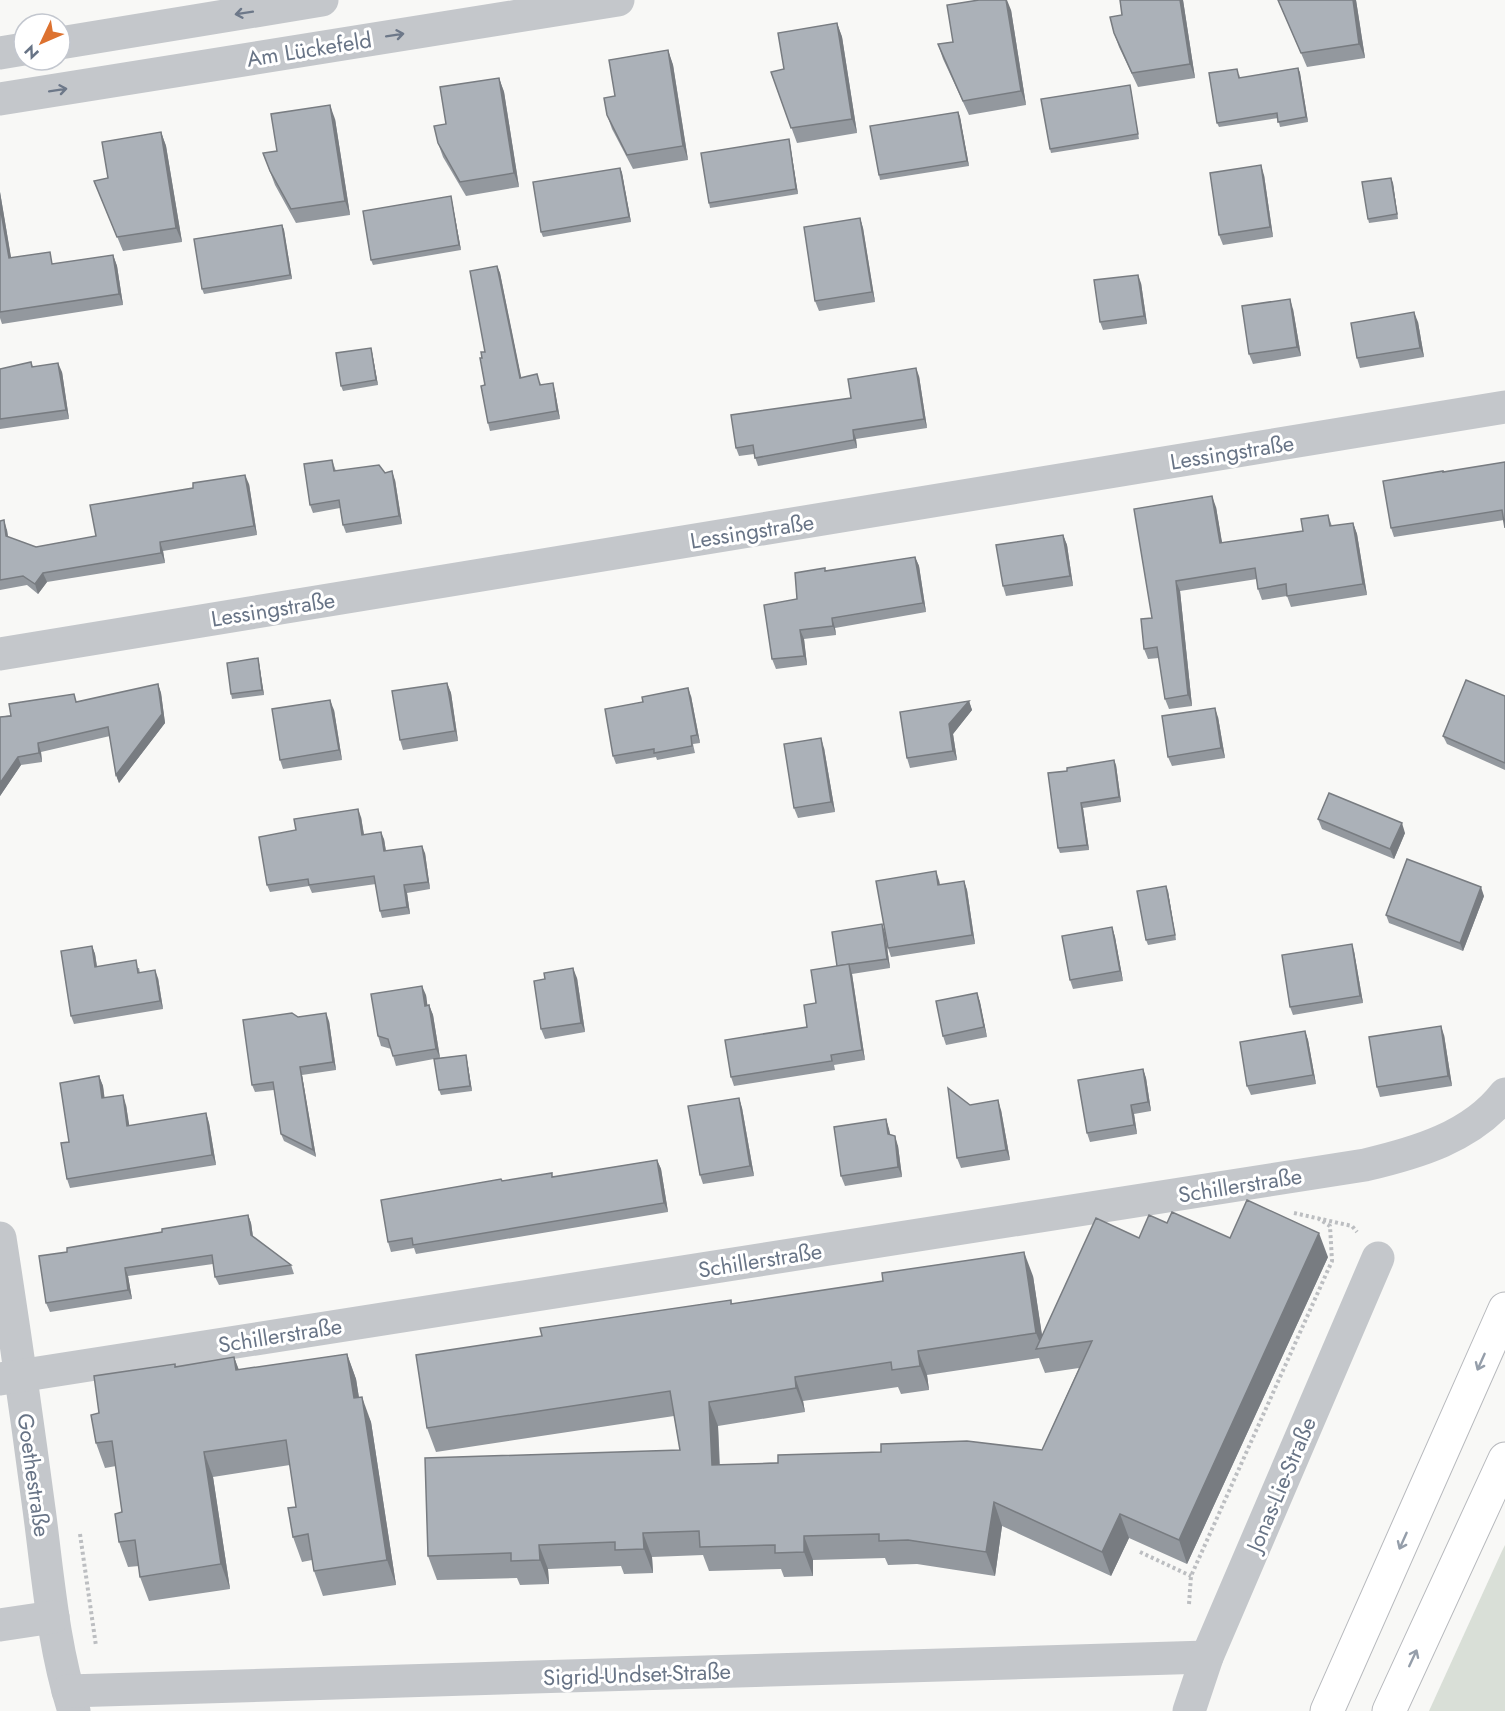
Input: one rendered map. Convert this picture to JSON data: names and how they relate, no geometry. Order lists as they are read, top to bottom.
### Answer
{
  "streets": {
    "street": [
      "Am Lückefeld",
      "Lessingstraße",
      "Schillerstraße",
      "Goethestraße",
      "Jonas-Lie-Straße",
      "Sigrid-Undset-Straße"
    ]
  },
  "crossings": [
    ["Schillerstraße", "Goethestraße"],
    ["Goethestraße", "Sigrid-Undset-Straße"],
    ["Jonas-Lie-Straße", "Sigrid-Undset-Straße"]
  ],
  "north": "bottom left"
}
